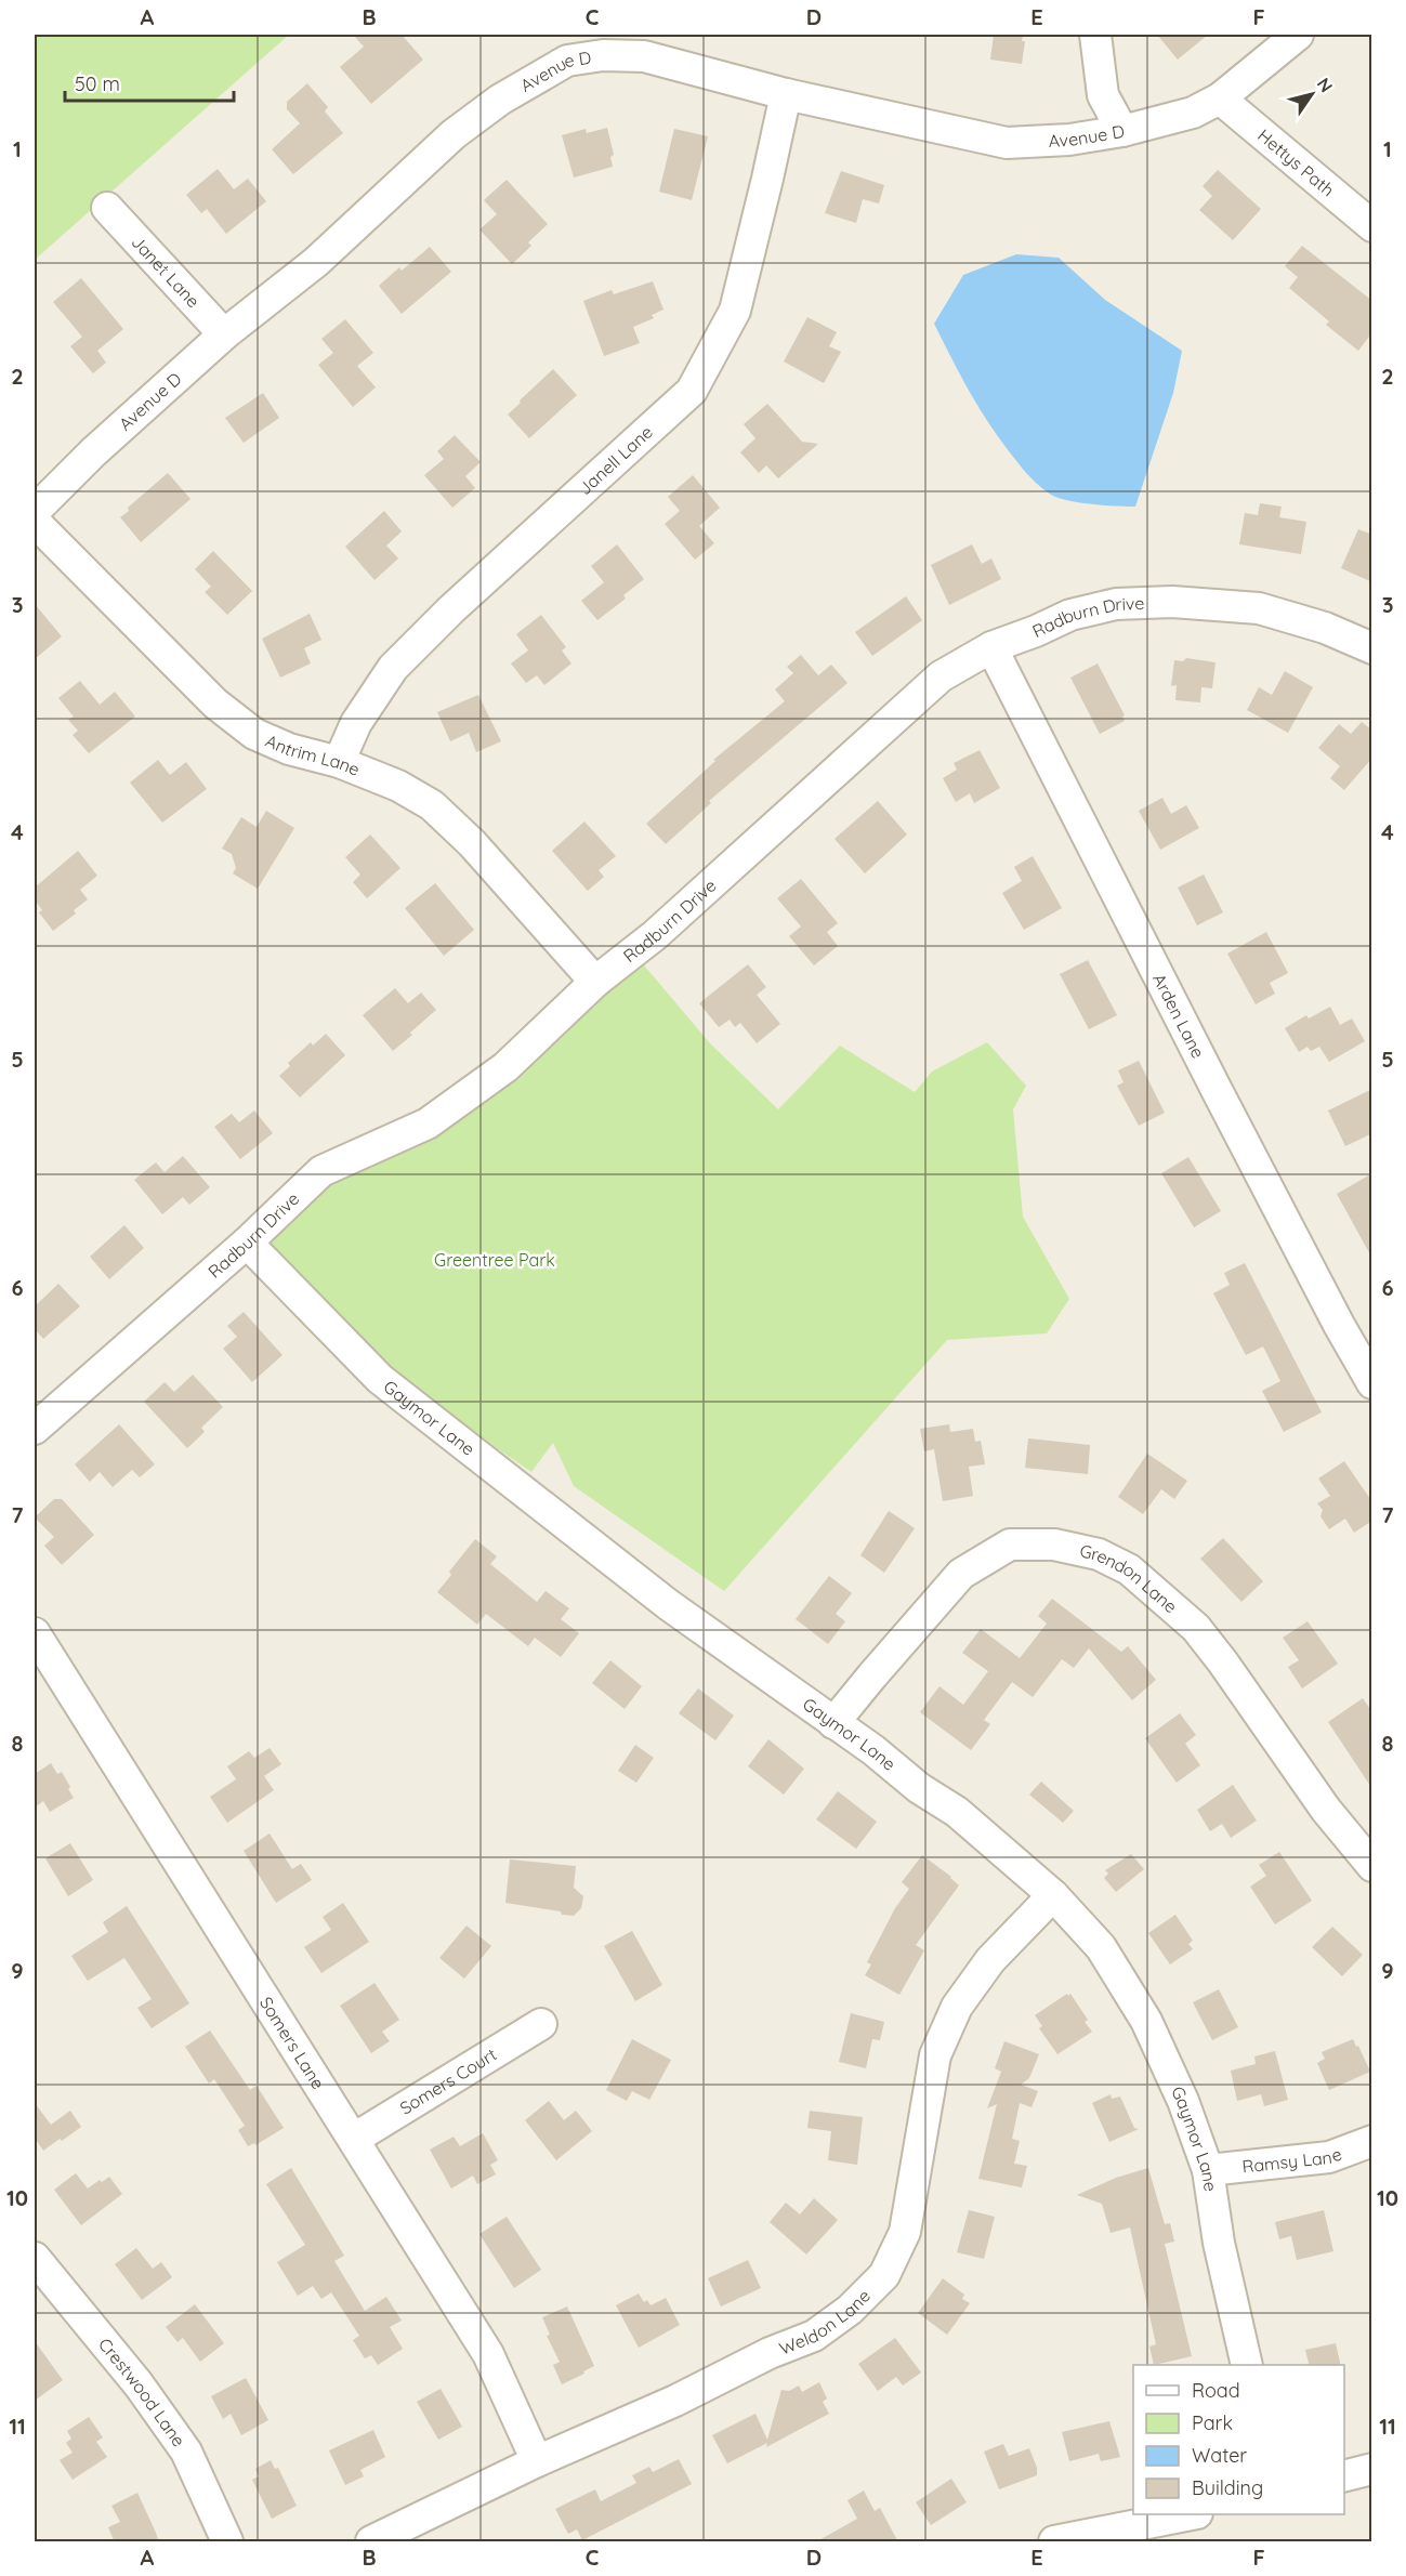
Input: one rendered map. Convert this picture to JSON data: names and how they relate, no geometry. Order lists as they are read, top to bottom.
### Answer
{
  "streets": {
    "street": [
      "Avenue D",
      "Hettys Path",
      "Janet Lane",
      "Janell Lane",
      "Radburn Drive",
      "Antrim Lane",
      "Arden Lane",
      "Gaymor Lane",
      "Grendon Lane",
      "Somers Lane",
      "Somers Court",
      "Ramsy Lane",
      "Weldon Lane",
      "Crestwood Lane"
    ]
  },
  "crossings": [
    ["Avenue D", "Hettys Path"],
    ["Avenue D", "Janet Lane"],
    ["Avenue D", "Janell Lane"],
    ["Janell Lane", "Antrim Lane"],
    ["Radburn Drive", "Antrim Lane"],
    ["Radburn Drive", "Arden Lane"],
    ["Radburn Drive", "Gaymor Lane"],
    ["Gaymor Lane", "Grendon Lane"],
    ["Gaymor Lane", "Ramsy Lane"],
    ["Gaymor Lane", "Weldon Lane"],
    ["Somers Lane", "Somers Court"],
    ["Somers Lane", "Weldon Lane"]
  ],
  "parks": ["Greentree Park"],
  "legend": [
    "Road",
    "Park",
    "Water",
    "Building"
  ],
  "scale_bar": "50 m",
  "north": "top right",
  "grid": {
    "columns": [
      "A",
      "B",
      "C",
      "D",
      "E",
      "F"
    ],
    "rows": [
      "1",
      "2",
      "3",
      "4",
      "5",
      "6",
      "7",
      "8",
      "9",
      "10",
      "11"
    ]
  }
}
